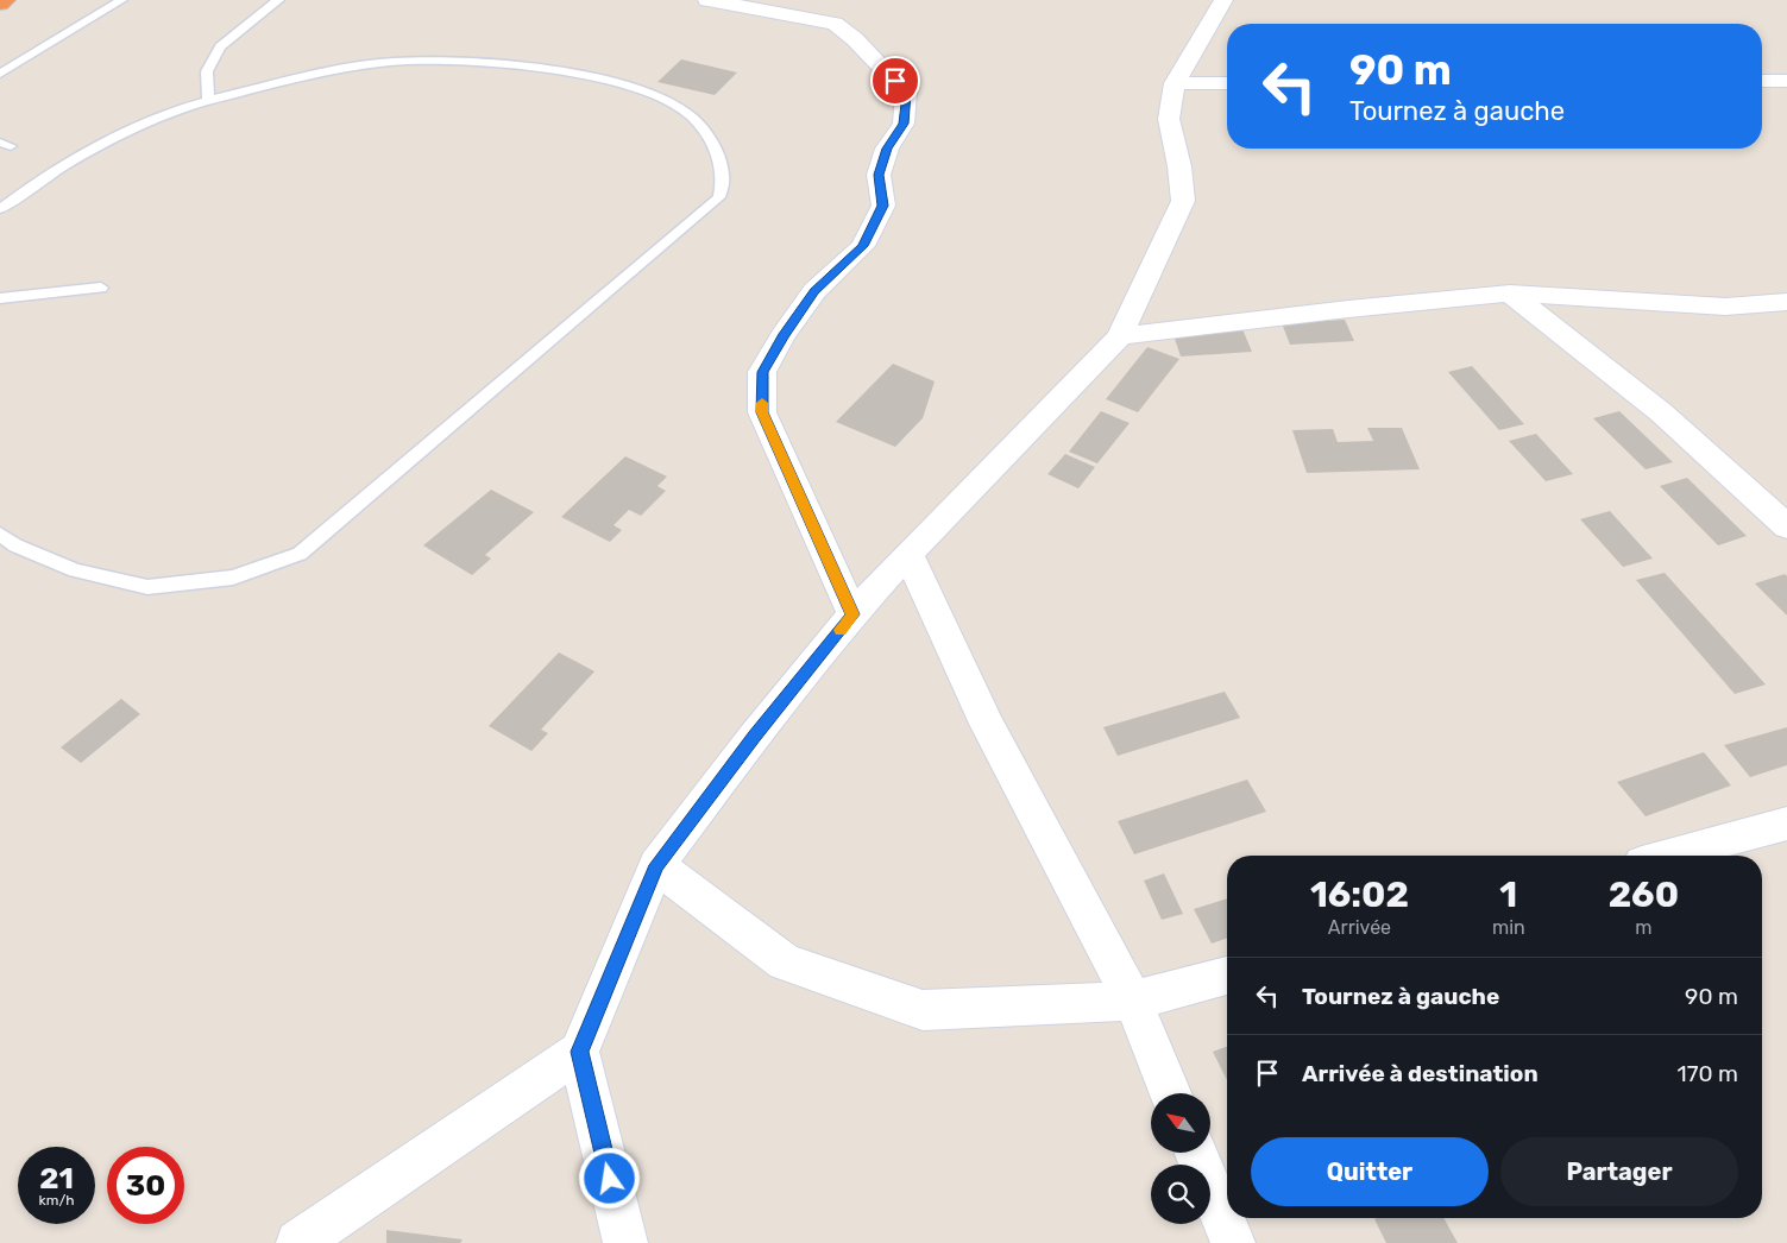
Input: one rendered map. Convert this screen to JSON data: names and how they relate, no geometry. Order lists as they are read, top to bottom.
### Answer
{
  "north": "top left",
  "page": {
    "turn": ["90 m", "Tournez à gauche"],
    "eta": [
      "16:02",
      "Arrivée",
      "1",
      "min",
      "260",
      "m"
    ],
    "list": [
      {
        "name": "Tournez à gauche",
        "value": "90 m"
      },
      {
        "name": "Arrivée à destination",
        "value": "170 m"
      }
    ],
    "buttons": ["Quitter", "Partager"],
    "speed": "21 km/h",
    "limit": "30"
  }
}
